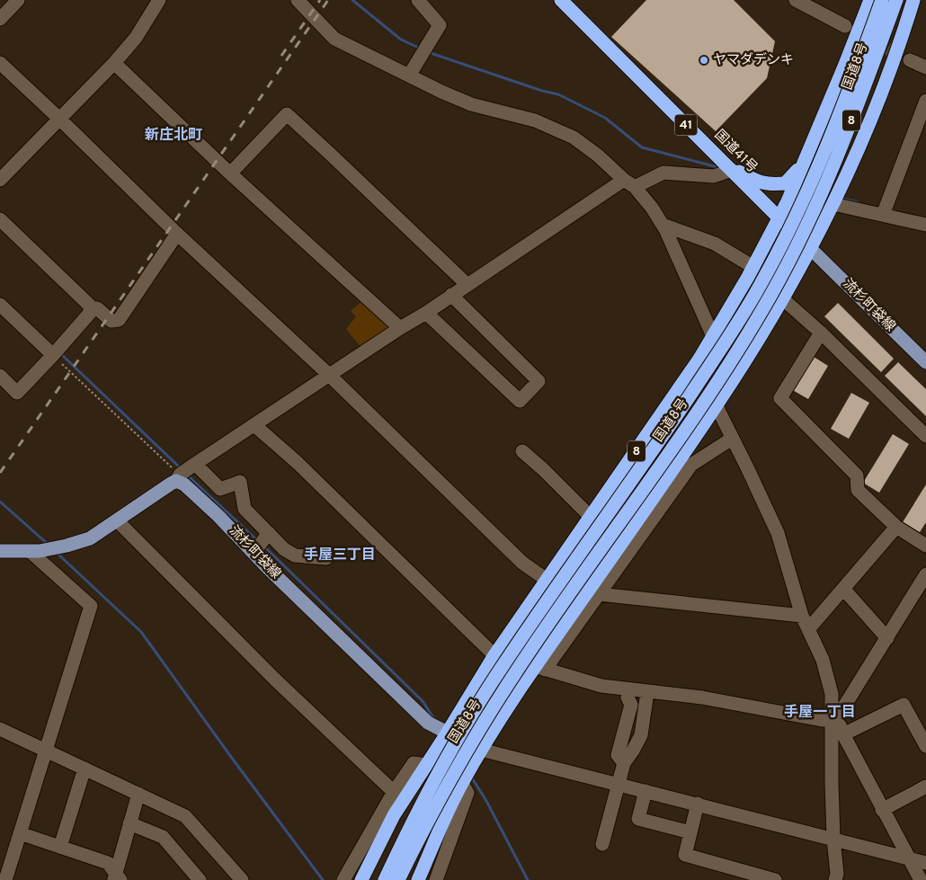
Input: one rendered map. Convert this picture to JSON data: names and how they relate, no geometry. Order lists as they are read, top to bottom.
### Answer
{
  "streets": {
    "highway": [
      "国道8号",
      "8",
      "41",
      "国道41号"
    ],
    "main road": ["流杉町袋線"]
  },
  "crossings": [
    ["8", "国道41号"],
    ["8", "流杉町袋線"],
    ["国道41号", "流杉町袋線"]
  ],
  "districts": ["新庄北町", "手屋三丁目", "手屋一丁目"],
  "places": ["ヤマダデンキ"]
}
